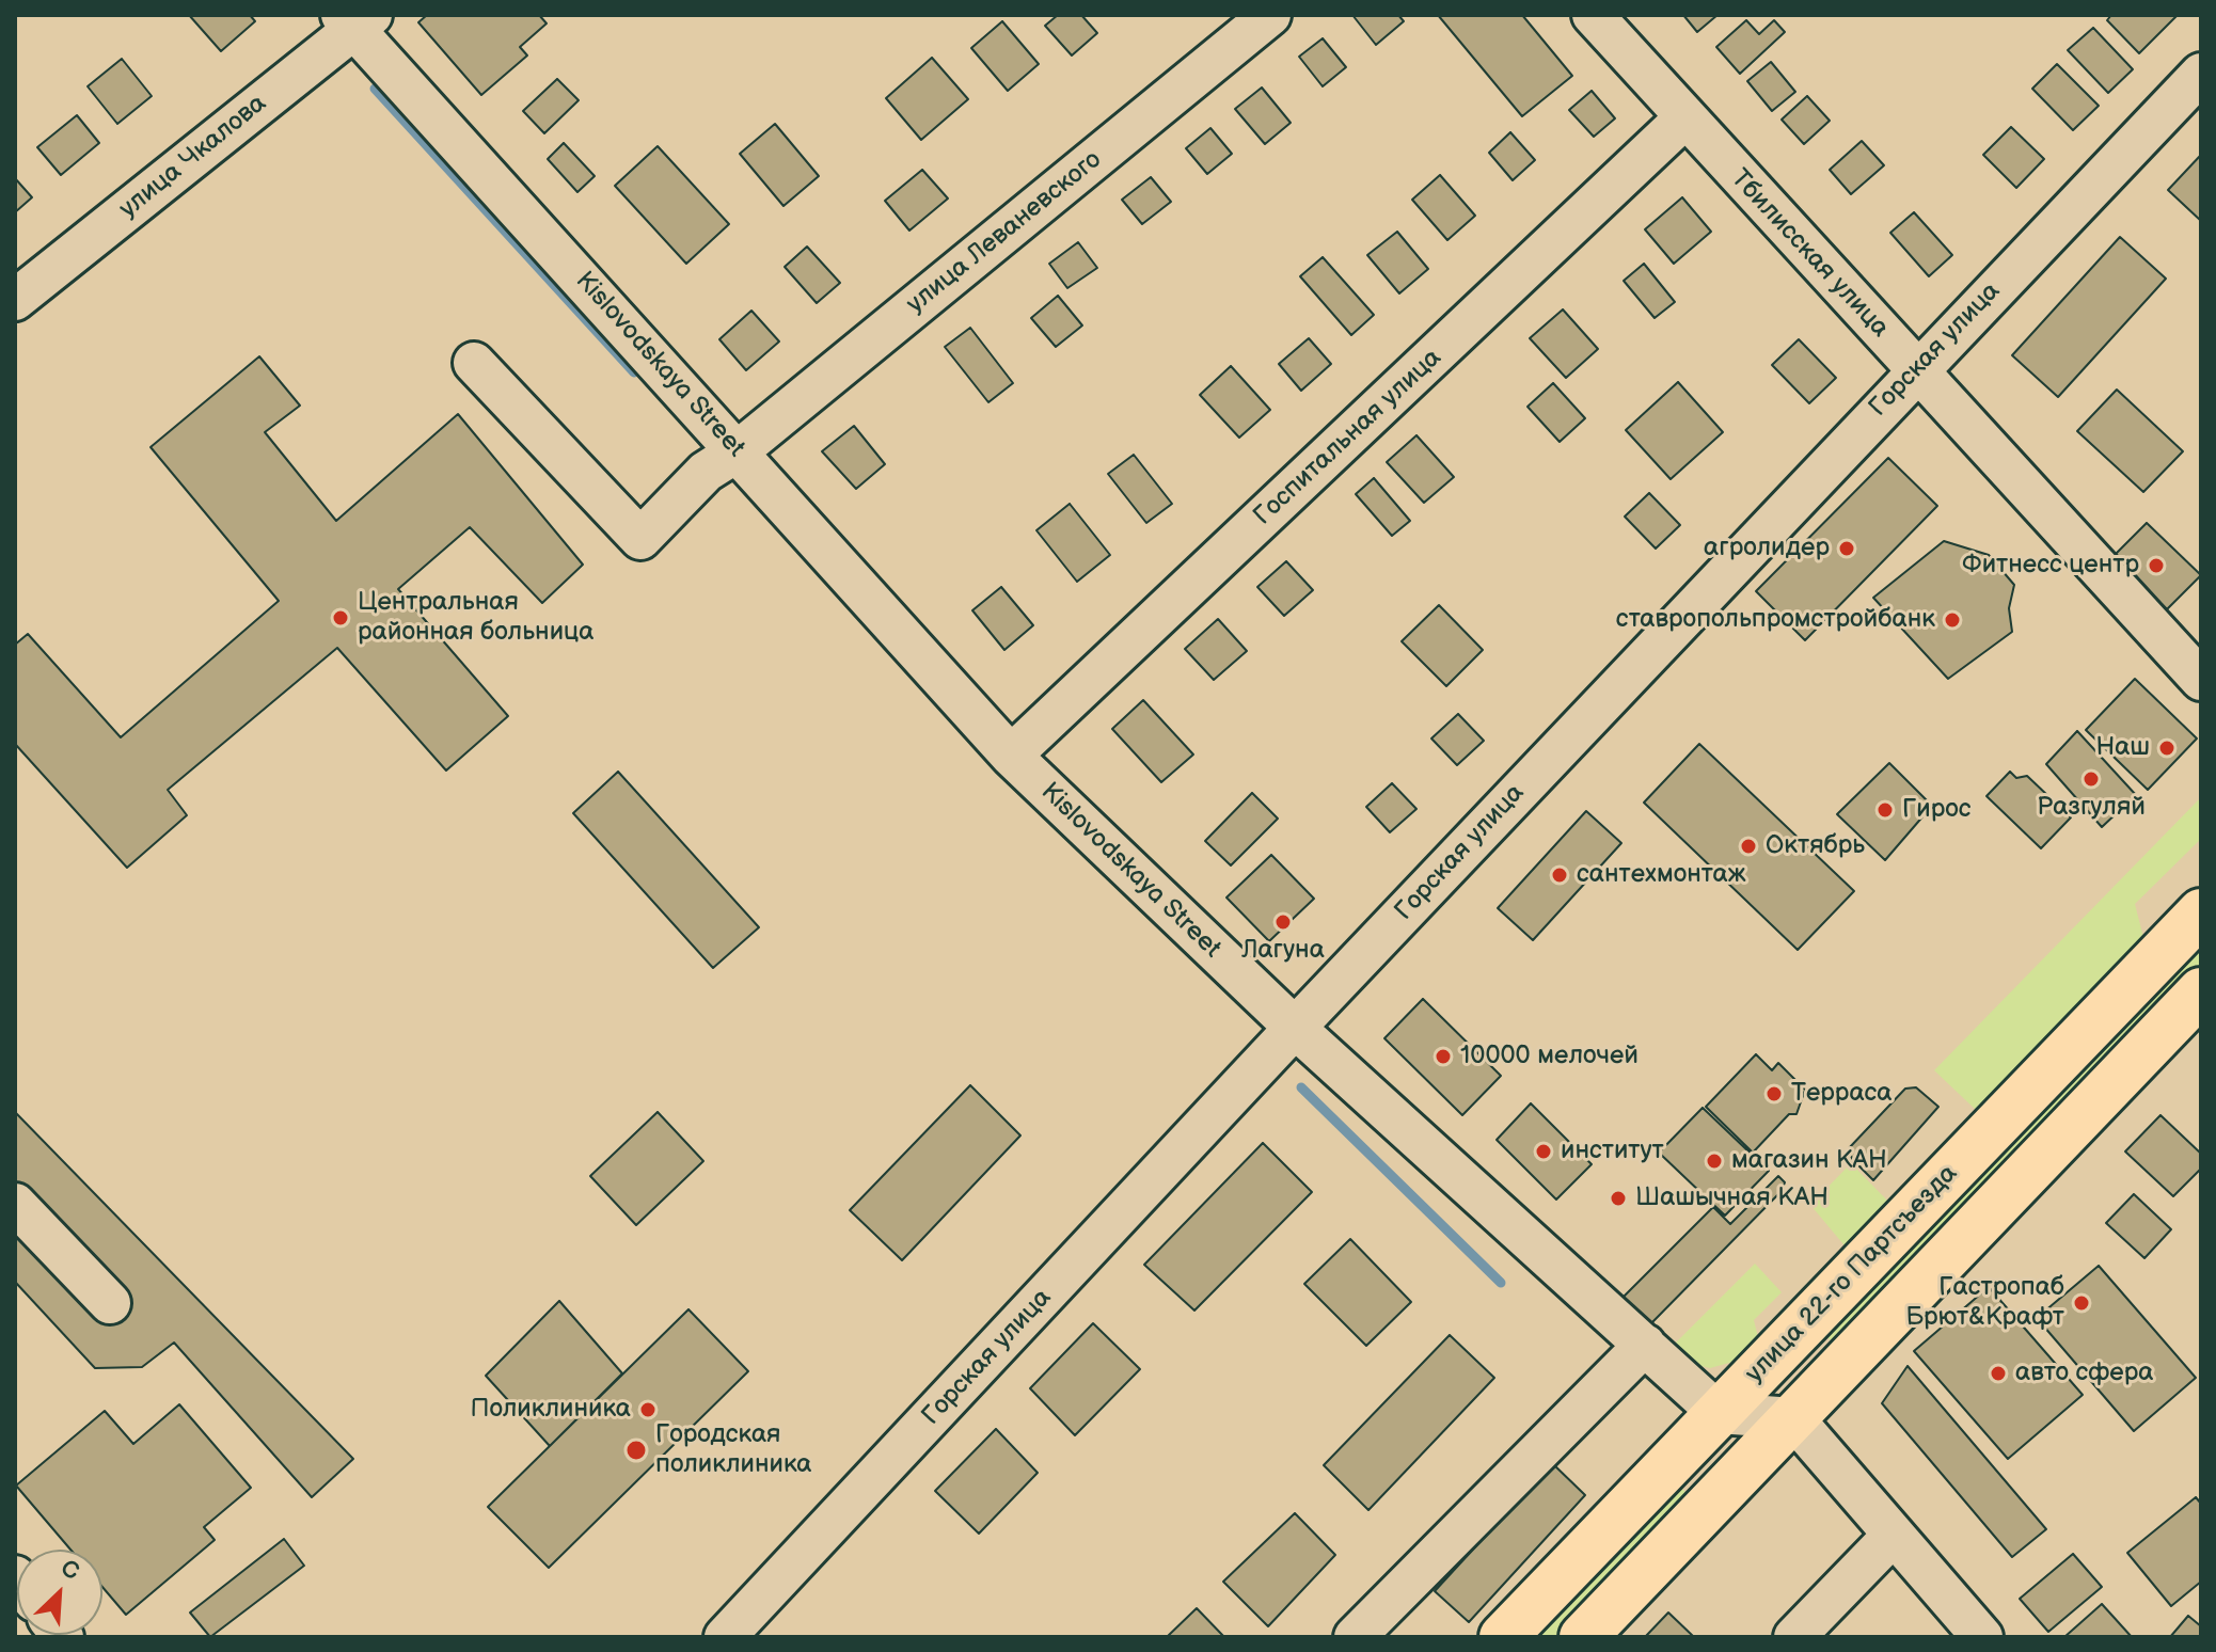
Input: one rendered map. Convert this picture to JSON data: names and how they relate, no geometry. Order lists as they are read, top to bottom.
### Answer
{
  "streets": {
    "main road": ["улица 22-го Партсъезда"],
    "street": [
      "улица Чкалова",
      "улица Леваневского",
      "Тбилисская улица",
      "Горская улица",
      "Kislovodskaya Street",
      "Госпитальная улица"
    ]
  },
  "crossings": [
    ["улица Чкалова", "Kislovodskaya Street"],
    ["улица Леваневского", "Kislovodskaya Street"],
    ["Тбилисская улица", "Горская улица"],
    ["Тбилисская улица", "Госпитальная улица"],
    ["Горская улица", "Kislovodskaya Street"],
    ["Kislovodskaya Street", "Госпитальная улица"],
    ["Kislovodskaya Street", "улица 22-го Партсъезда"]
  ],
  "places": [
    "агролидер",
    "Фитнесс центр",
    "Центральная районная больница",
    "ставропольпромстройбанк",
    "Наш",
    "Разгуляй",
    "Гирос",
    "Октябрь",
    "сантехмонтаж",
    "Лагуна",
    "10000 мелочей",
    "Терраса",
    "институт",
    "магазин КАН",
    "Шашычная КАН",
    "Гастропаб Брют&Крафт",
    "авто сфера",
    "Поликлиника",
    "Городская поликлиника"
  ],
  "north": "top right"
}
